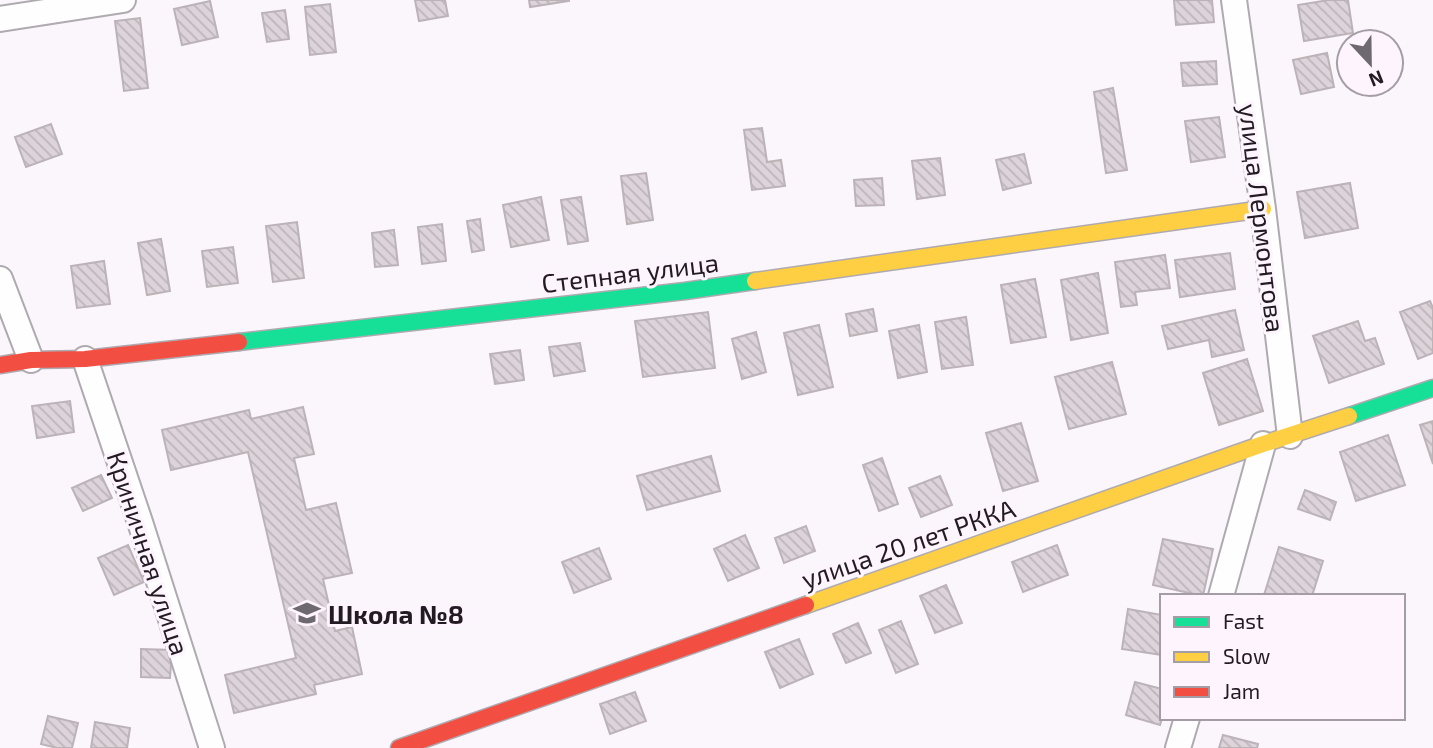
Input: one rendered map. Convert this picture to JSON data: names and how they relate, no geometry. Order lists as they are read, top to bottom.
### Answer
{
  "streets": {
    "street": [
      "улица Лермонтова",
      "Степная улица",
      "улица 20 лет РККА",
      "Криничная улица"
    ]
  },
  "crossings": [
    ["улица Лермонтова", "Степная улица"],
    ["улица Лермонтова", "улица 20 лет РККА"],
    ["Степная улица", "Криничная улица"]
  ],
  "places": {
    "school or university": ["Школа №8"]
  },
  "legend": ["Fast", "Slow", "Jam"],
  "north": "bottom"
}
